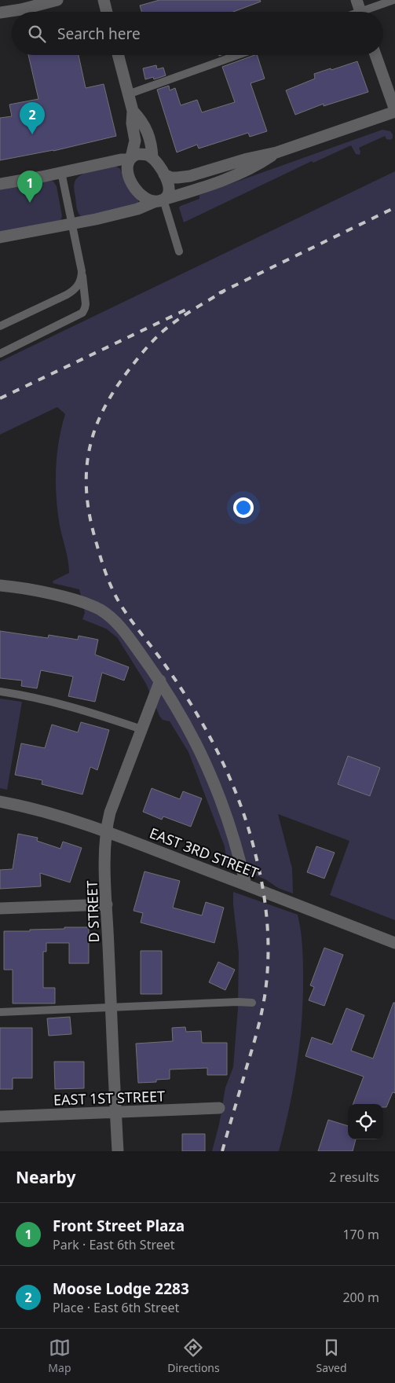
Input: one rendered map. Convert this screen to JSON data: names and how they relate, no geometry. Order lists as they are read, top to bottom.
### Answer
{
  "streets": {
    "street": ["EAST 3RD STREET", "D STREET", "EAST 1ST STREET"]
  },
  "crossings": [
    ["EAST 3RD STREET", "D STREET"],
    ["D STREET", "EAST 1ST STREET"]
  ],
  "page": {
    "search": "Search here",
    "pins": ["2", "1"],
    "heading": ["Nearby", "2 results"],
    "list": [
      {
        "mark": "1",
        "name": "Front Street Plaza",
        "note": "Park · East 6th Street",
        "value": "170 m"
      },
      {
        "mark": "2",
        "name": "Moose Lodge 2283",
        "note": "Place · East 6th Street",
        "value": "200 m"
      }
    ],
    "nav": ["Map", "Directions", "Saved"]
  }
}
